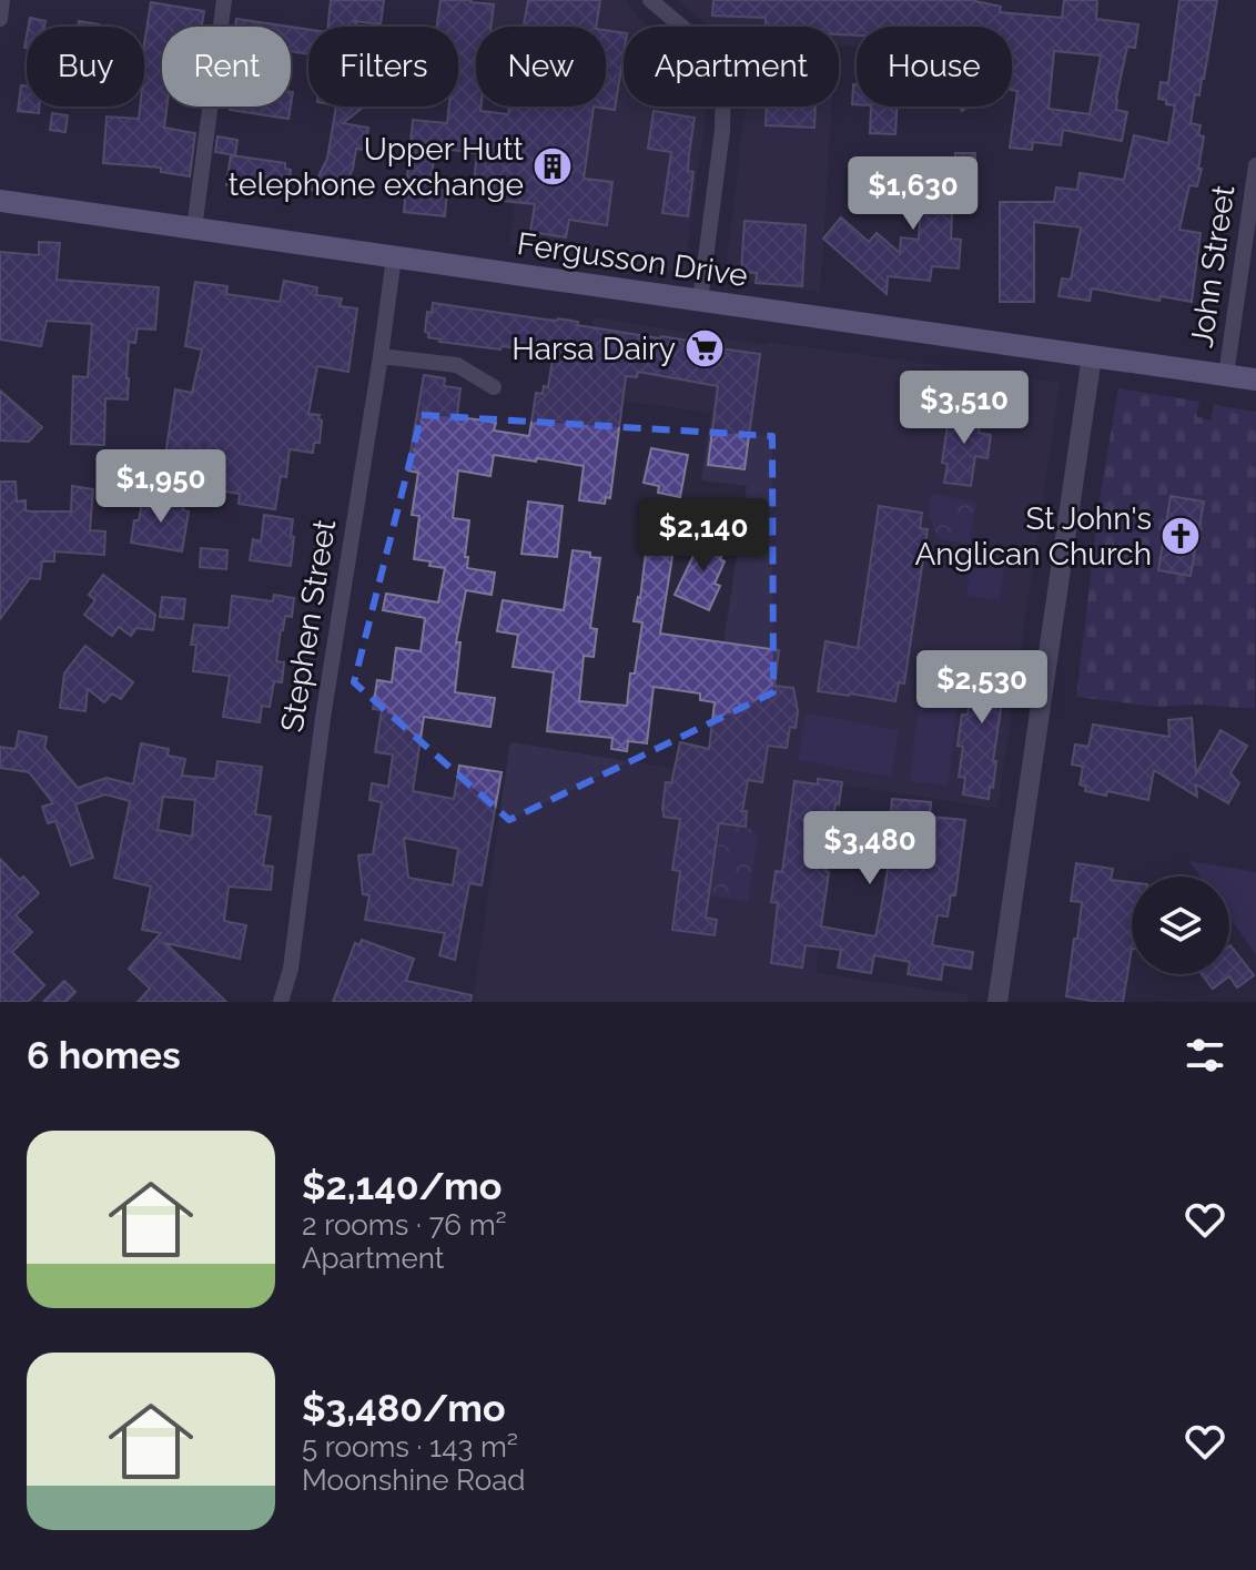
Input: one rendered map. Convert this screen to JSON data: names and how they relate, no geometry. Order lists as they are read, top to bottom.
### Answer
{
  "streets": {
    "main road": ["Fergusson Drive"],
    "street": ["John Street", "Stephen Street"]
  },
  "crossings": [
    ["Fergusson Drive", "John Street"],
    ["Fergusson Drive", "Stephen Street"]
  ],
  "places": {
    "building": ["Upper Hutt telephone exchange"],
    "supermarket": ["Harsa Dairy"],
    "church": ["St John's Anglican Church"]
  },
  "page": {
    "chip": [
      "Buy",
      "Rent",
      "Filters",
      "New",
      "Apartment",
      "House"
    ],
    "price": [
      "$1,630",
      "$3,510",
      "$1,950",
      "$2,140",
      "$2,530",
      "$3,480"
    ],
    "heading": "6 homes",
    "list": [
      {
        "name": "$2,140/mo",
        "note": "2 rooms · 76 m² · Apartment"
      },
      {
        "name": "$3,480/mo",
        "note": "5 rooms · 143 m² · Moonshine Road"
      }
    ]
  }
}
